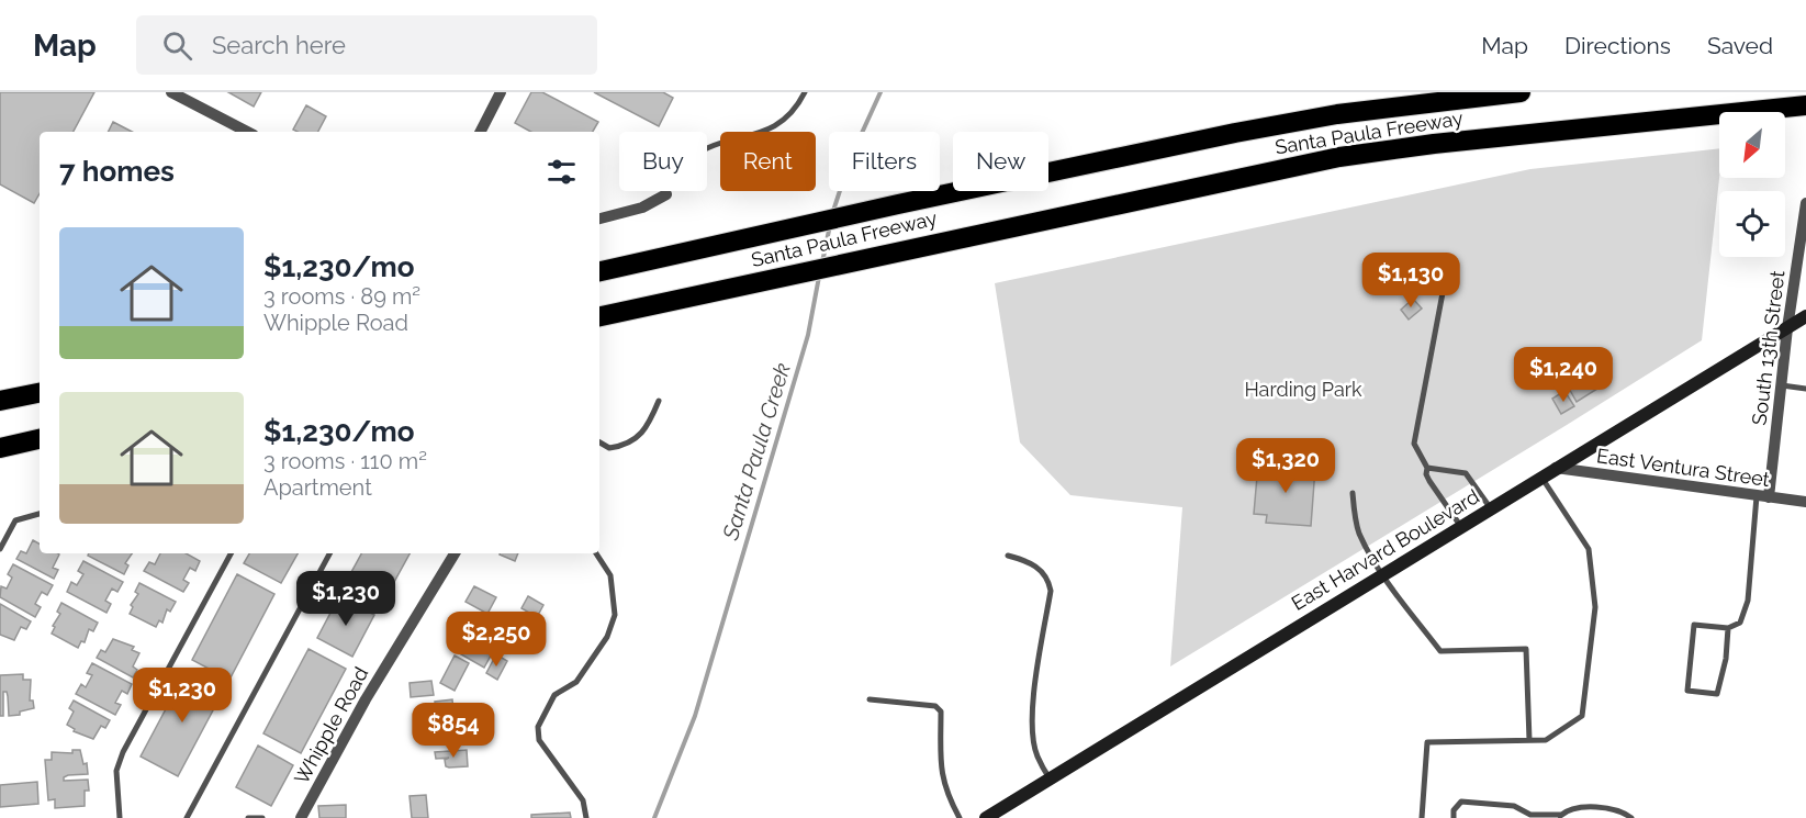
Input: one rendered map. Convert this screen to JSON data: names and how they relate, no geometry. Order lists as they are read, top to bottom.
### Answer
{
  "streets": {
    "highway": ["Santa Paula Freeway"],
    "main road": ["East Harvard Boulevard"],
    "street": ["South 13th Street", "East Ventura Street", "Whipple Road"]
  },
  "crossings": [
    ["South 13th Street", "East Ventura Street"],
    ["South 13th Street", "East Harvard Boulevard"],
    ["East Ventura Street", "East Harvard Boulevard"]
  ],
  "water": ["Santa Paula Creek"],
  "parks": ["Harding Park"],
  "north": "bottom left",
  "page": {
    "header": "Map",
    "search": "Search here",
    "nav": ["Map", "Directions", "Saved"],
    "chip": [
      "Buy",
      "Rent",
      "Filters",
      "New"
    ],
    "heading": "7 homes",
    "list": [
      {
        "name": "$1,230/mo",
        "note": "3 rooms · 89 m² · Whipple Road"
      },
      {
        "name": "$1,230/mo",
        "note": "3 rooms · 110 m² · Apartment"
      }
    ],
    "price": [
      "$1,130",
      "$1,240",
      "$1,320",
      "$1,230",
      "$2,250",
      "$1,230",
      "$854"
    ]
  }
}
